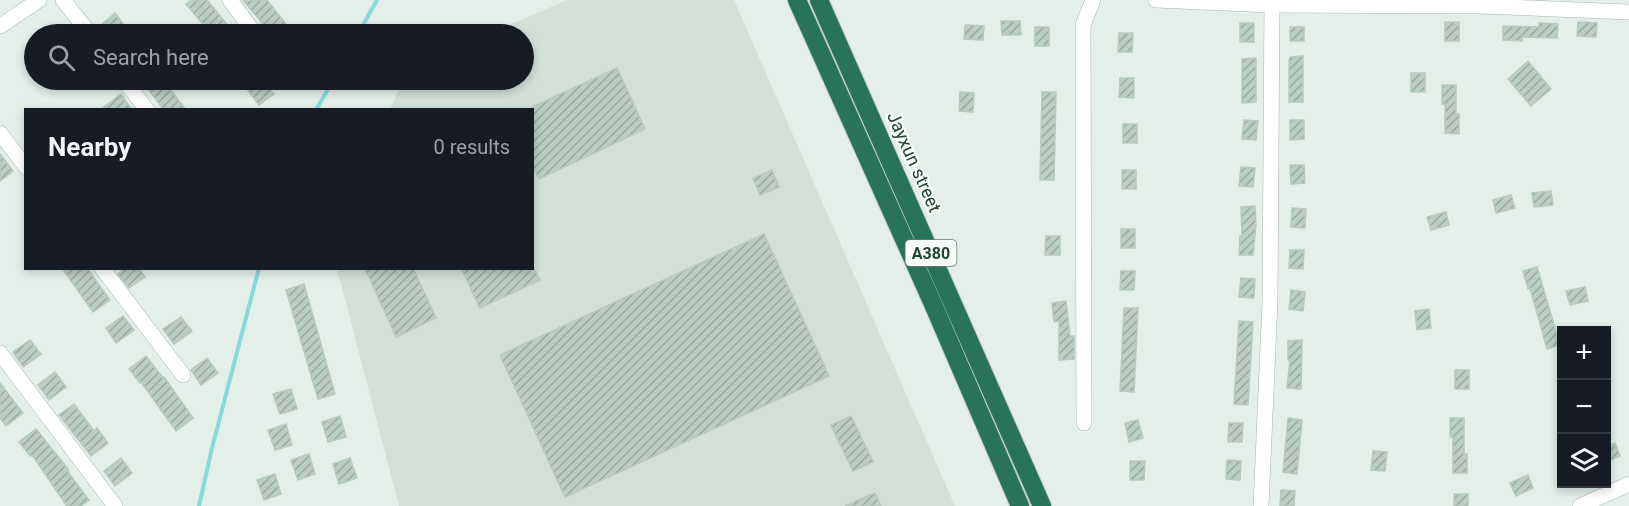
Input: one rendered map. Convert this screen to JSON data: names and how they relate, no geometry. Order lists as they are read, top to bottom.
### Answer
{
  "streets": {
    "highway": ["Jayxun street", "A380"]
  },
  "page": {
    "search": "Search here",
    "heading": ["Nearby", "0 results"],
    "map_buttons": ["+", "−"]
  }
}
